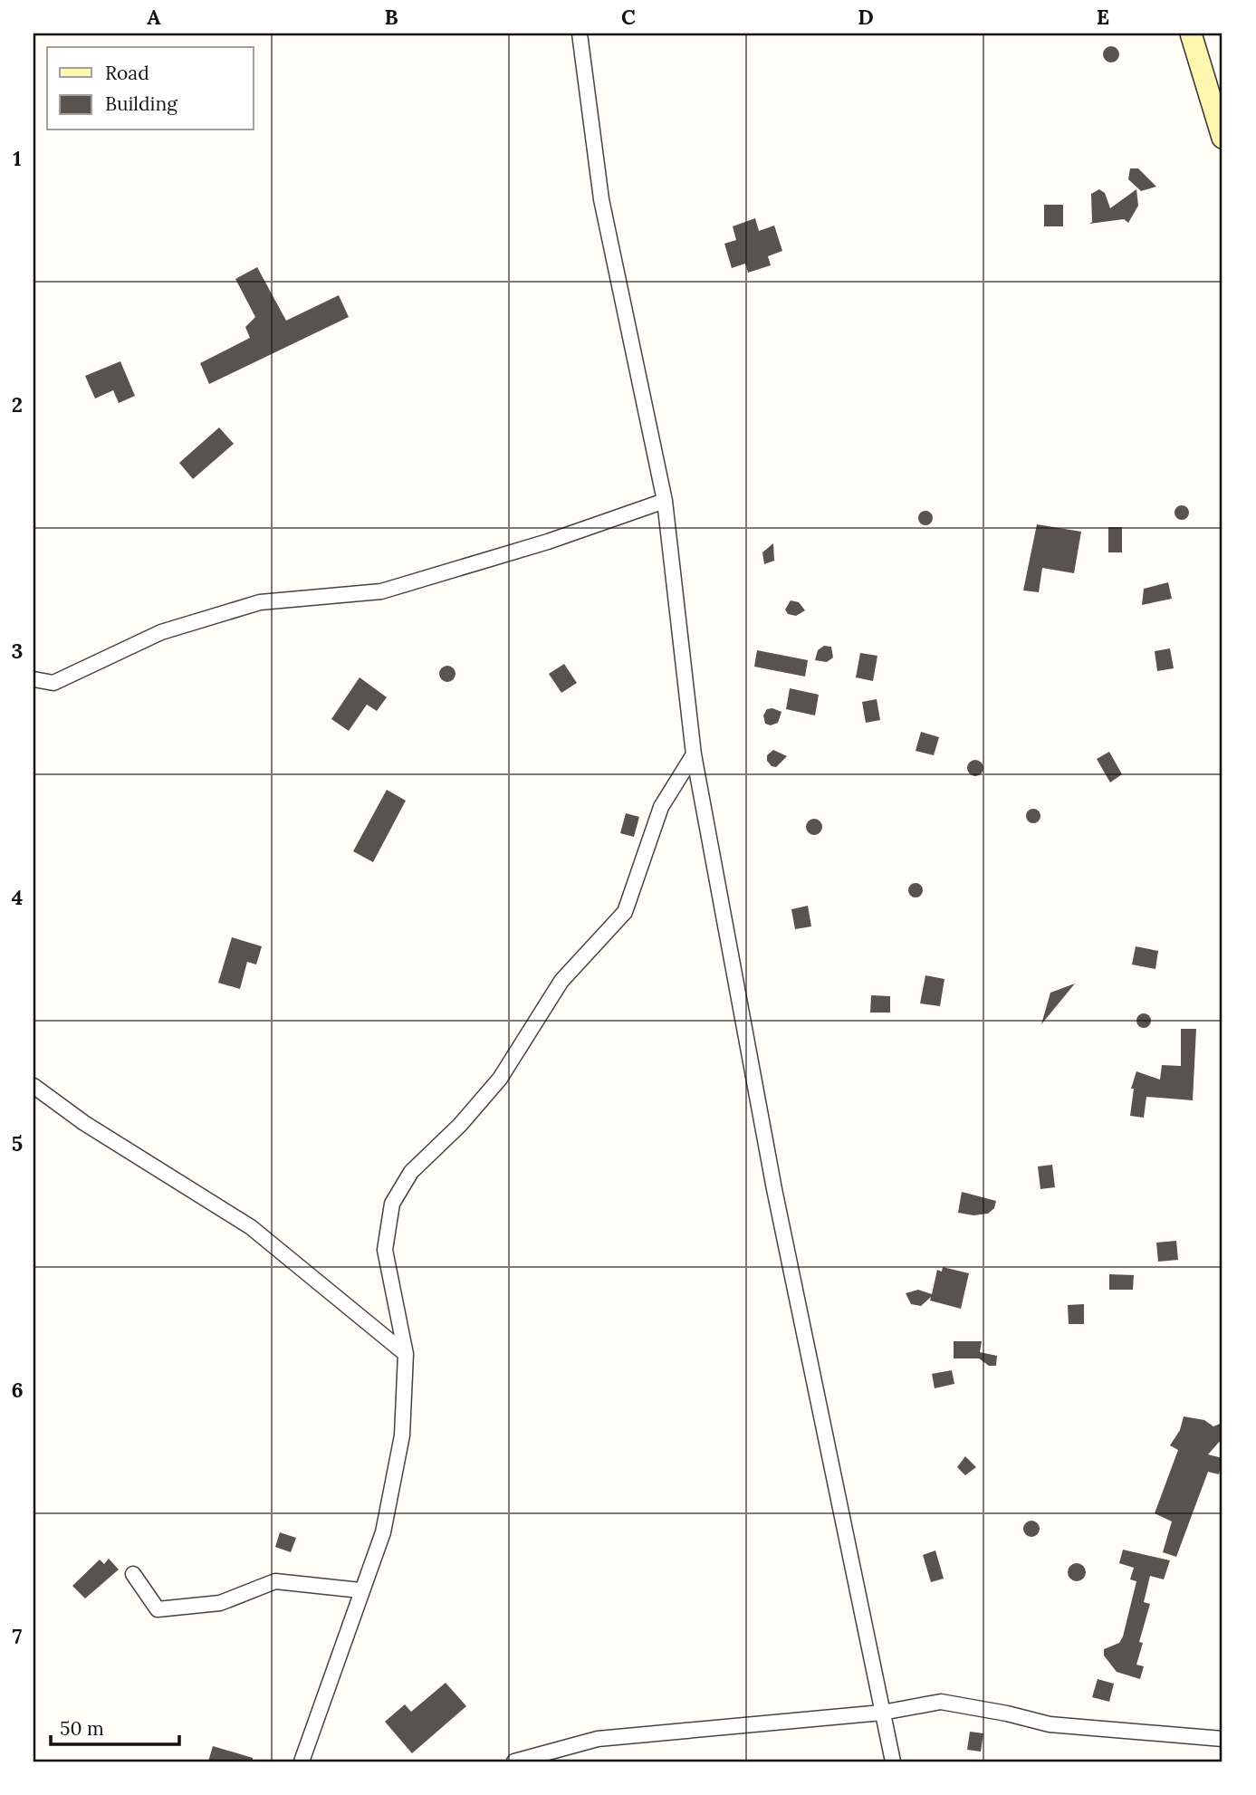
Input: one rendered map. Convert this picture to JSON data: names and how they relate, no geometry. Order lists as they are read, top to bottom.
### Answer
{
  "legend": ["Road", "Building"],
  "scale_bar": "50 m",
  "grid": {
    "columns": [
      "A",
      "B",
      "C",
      "D",
      "E"
    ],
    "rows": [
      "1",
      "2",
      "3",
      "4",
      "5",
      "6",
      "7"
    ]
  }
}
